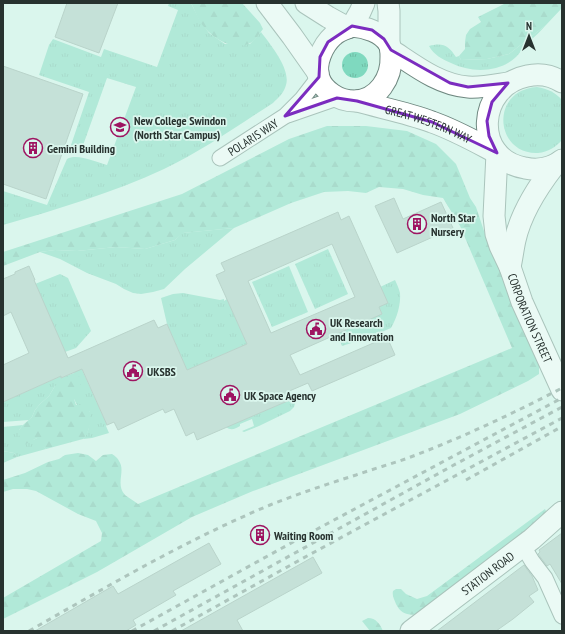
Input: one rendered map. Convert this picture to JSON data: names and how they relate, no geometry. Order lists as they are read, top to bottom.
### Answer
{
  "streets": {
    "main road": ["GREAT WESTERN WAY", "CORPORATION STREET", "STATION ROAD"],
    "street": ["POLARIS WAY"]
  },
  "crossings": [
    ["GREAT WESTERN WAY", "POLARIS WAY"],
    ["GREAT WESTERN WAY", "CORPORATION STREET"]
  ],
  "places": {
    "school or university": ["New College Swindon (North Star Campus)"],
    "building": ["Gemini Building", "North Star Nursery", "Waiting Room"],
    "public building": ["UK Research and Innovation", "UKSBS", "UK Space Agency"]
  },
  "north": "top"
}
